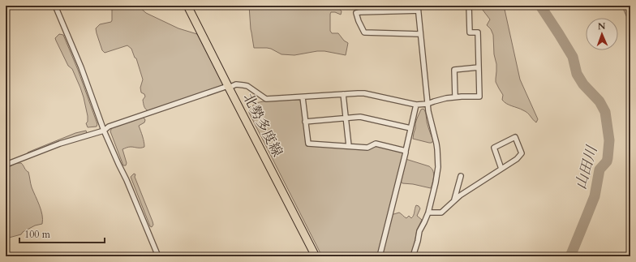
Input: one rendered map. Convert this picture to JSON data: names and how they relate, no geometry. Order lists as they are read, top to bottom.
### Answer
{
  "streets": {
    "main road": ["北勢多度線"]
  },
  "water": ["山田川"],
  "scale_bar": "100 m",
  "north": "top"
}
